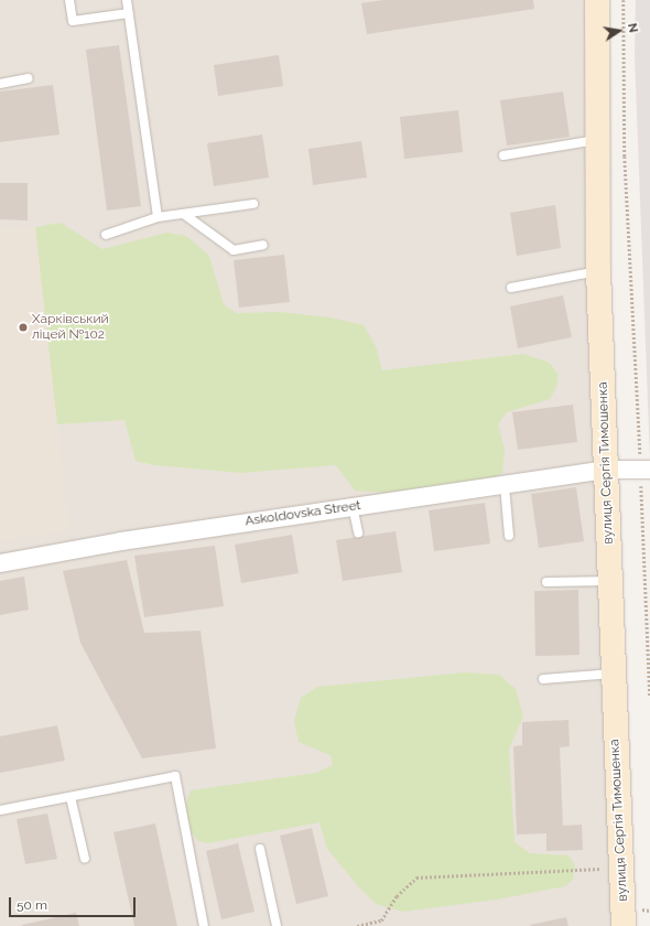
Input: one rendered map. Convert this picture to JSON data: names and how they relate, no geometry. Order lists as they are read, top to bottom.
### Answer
{
  "streets": {
    "street": ["вулиця Сергія Тимошенка", "Askoldovska Street"]
  },
  "crossings": [
    ["вулиця Сергія Тимошенка", "Askoldovska Street"]
  ],
  "places": ["Харківський ліцей №102"],
  "scale_bar": "50 m",
  "north": "right"
}
